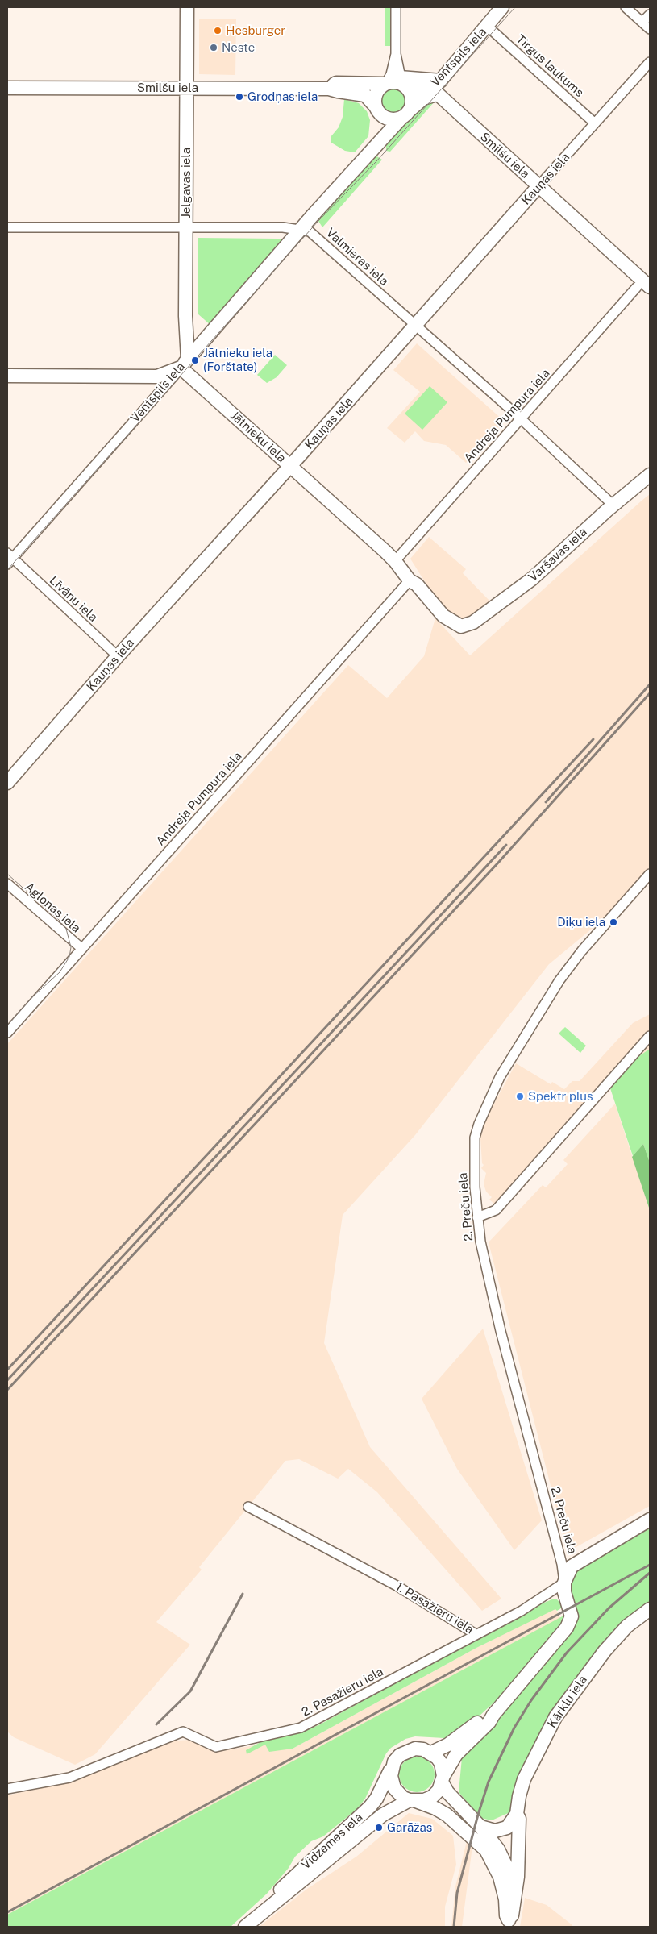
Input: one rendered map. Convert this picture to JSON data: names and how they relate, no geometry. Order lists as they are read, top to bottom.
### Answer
{
  "streets": {
    "street": [
      "Ventspils iela",
      "Tirgus laukums",
      "Smilšu iela",
      "Kauņas iela",
      "Jelgavas iela",
      "Valmieras iela",
      "Andreja Pumpura iela",
      "Jātnieku iela",
      "Varšavas iela",
      "Līvānu iela",
      "Aglonas iela",
      "2. Preču iela",
      "1. Pasažieru iela",
      "2. Pasažieru iela",
      "Kārklu iela",
      "Vidzemes iela"
    ]
  },
  "crossings": [
    ["Ventspils iela", "Tirgus laukums"],
    ["Ventspils iela", "Smilšu iela"],
    ["Ventspils iela", "Jelgavas iela"],
    ["Ventspils iela", "Valmieras iela"],
    ["Ventspils iela", "Jātnieku iela"],
    ["Ventspils iela", "Līvānu iela"],
    ["Tirgus laukums", "Kauņas iela"],
    ["Smilšu iela", "Kauņas iela"],
    ["Smilšu iela", "Jelgavas iela"],
    ["Smilšu iela", "Andreja Pumpura iela"],
    ["Kauņas iela", "Valmieras iela"],
    ["Kauņas iela", "Jātnieku iela"],
    ["Kauņas iela", "Līvānu iela"],
    ["Jelgavas iela", "Valmieras iela"],
    ["Jelgavas iela", "Jātnieku iela"],
    ["Valmieras iela", "Andreja Pumpura iela"],
    ["Valmieras iela", "Varšavas iela"],
    ["Andreja Pumpura iela", "Jātnieku iela"],
    ["Andreja Pumpura iela", "Aglonas iela"],
    ["Jātnieku iela", "Varšavas iela"],
    ["2. Preču iela", "1. Pasažieru iela"],
    ["2. Preču iela", "Vidzemes iela"],
    ["1. Pasažieru iela", "2. Pasažieru iela"],
    ["1. Pasažieru iela", "Vidzemes iela"],
    ["Kārklu iela", "Vidzemes iela"]
  ],
  "places": [
    "Hesburger",
    "Neste",
    "Grodņas iela",
    "Jātnieku iela (Forštate)",
    "Diķu iela",
    "Spektr plus",
    "Garāžas"
  ]
}
